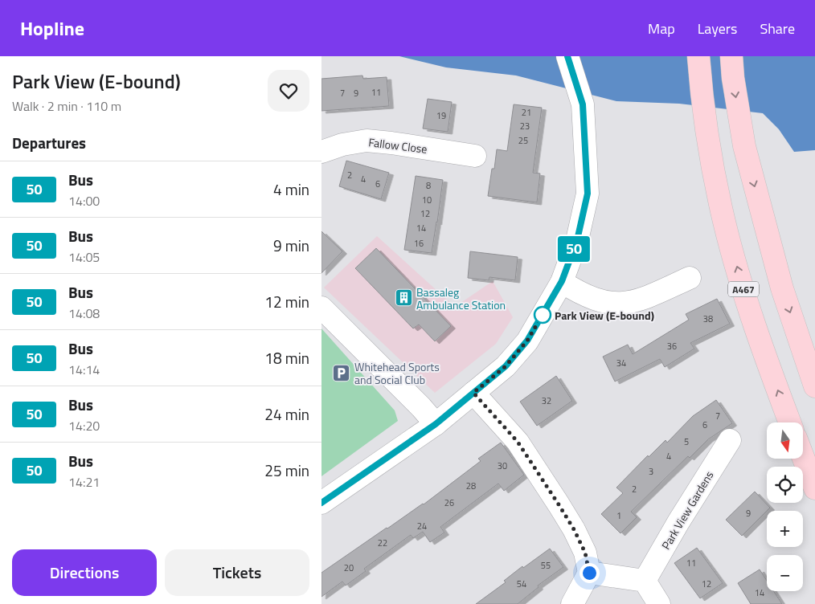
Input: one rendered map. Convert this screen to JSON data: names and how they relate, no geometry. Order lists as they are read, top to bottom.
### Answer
{
  "streets": {
    "main road": ["A467"],
    "street": ["Fallow Close", "Park View Gardens"]
  },
  "places": {
    "building": ["Bassaleg Ambulance Station"],
    "other": ["Park View (E-bound)"],
    "parking": ["Whitehead Sports and Social Club"]
  },
  "lines": ["bus line 50"],
  "house_numbers": [
    "11",
    "7",
    "9",
    "21",
    "19",
    "23",
    "25",
    "2",
    "4",
    "6",
    "8",
    "10",
    "12",
    "14",
    "16",
    "38",
    "36",
    "34",
    "32",
    "7",
    "6",
    "5",
    "4",
    "30",
    "3",
    "28",
    "2",
    "26",
    "9",
    "1",
    "24",
    "22",
    "11",
    "55",
    "20",
    "54",
    "12",
    "14"
  ],
  "north": "bottom",
  "page": {
    "header": "Hopline",
    "nav": ["Map", "Layers", "Share"],
    "heading": [
      ["Park View (E-bound)", "Walk · 2 min · 110 m"],
      "Departures"
    ],
    "on_map": "50",
    "list": [
      {
        "mark": "50",
        "name": "Bus",
        "note": "14:00",
        "value": "4 min"
      },
      {
        "mark": "50",
        "name": "Bus",
        "note": "14:05",
        "value": "9 min"
      },
      {
        "mark": "50",
        "name": "Bus",
        "note": "14:08",
        "value": "12 min"
      },
      {
        "mark": "50",
        "name": "Bus",
        "note": "14:14",
        "value": "18 min"
      },
      {
        "mark": "50",
        "name": "Bus",
        "note": "14:20",
        "value": "24 min"
      },
      {
        "mark": "50",
        "name": "Bus",
        "note": "14:21",
        "value": "25 min"
      }
    ],
    "map_buttons": ["+", "−"],
    "buttons": ["Directions", "Tickets"]
  }
}
